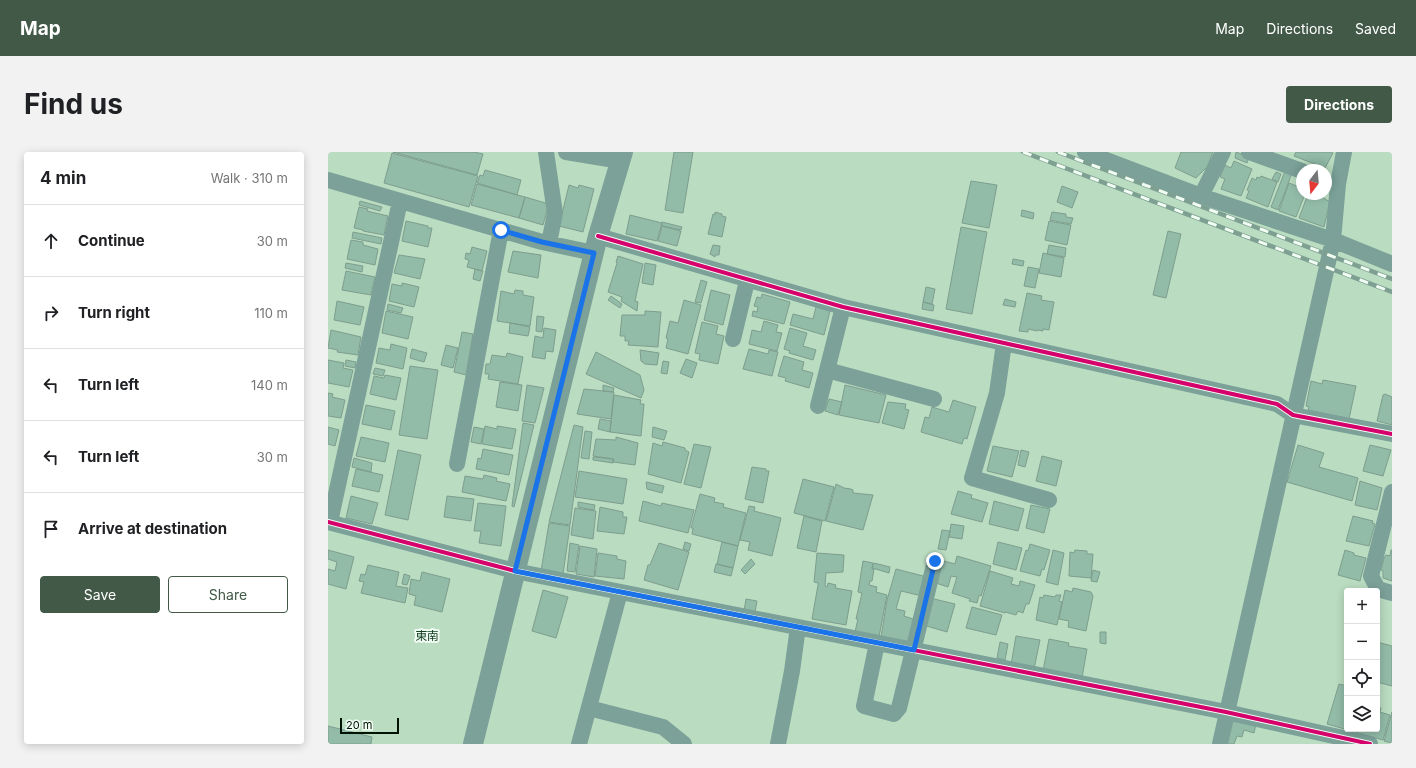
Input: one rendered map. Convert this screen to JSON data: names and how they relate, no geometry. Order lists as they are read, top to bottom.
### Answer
{
  "districts": ["東南"],
  "scale_bar": "20 m",
  "north": "bottom",
  "page": {
    "header": "Map",
    "nav": ["Map", "Directions", "Saved"],
    "buttons": [
      "Directions",
      ["Save", "Share"]
    ],
    "title": "Find us",
    "heading": ["4 min", "Walk · 310 m"],
    "list": [
      ["Continue", "30 m"],
      ["Turn right", "110 m"],
      ["Turn left", "140 m"],
      ["Turn left", "30 m"],
      "Arrive at destination"
    ],
    "map_buttons": ["+", "−"],
    "scale": "20 m"
  }
}
